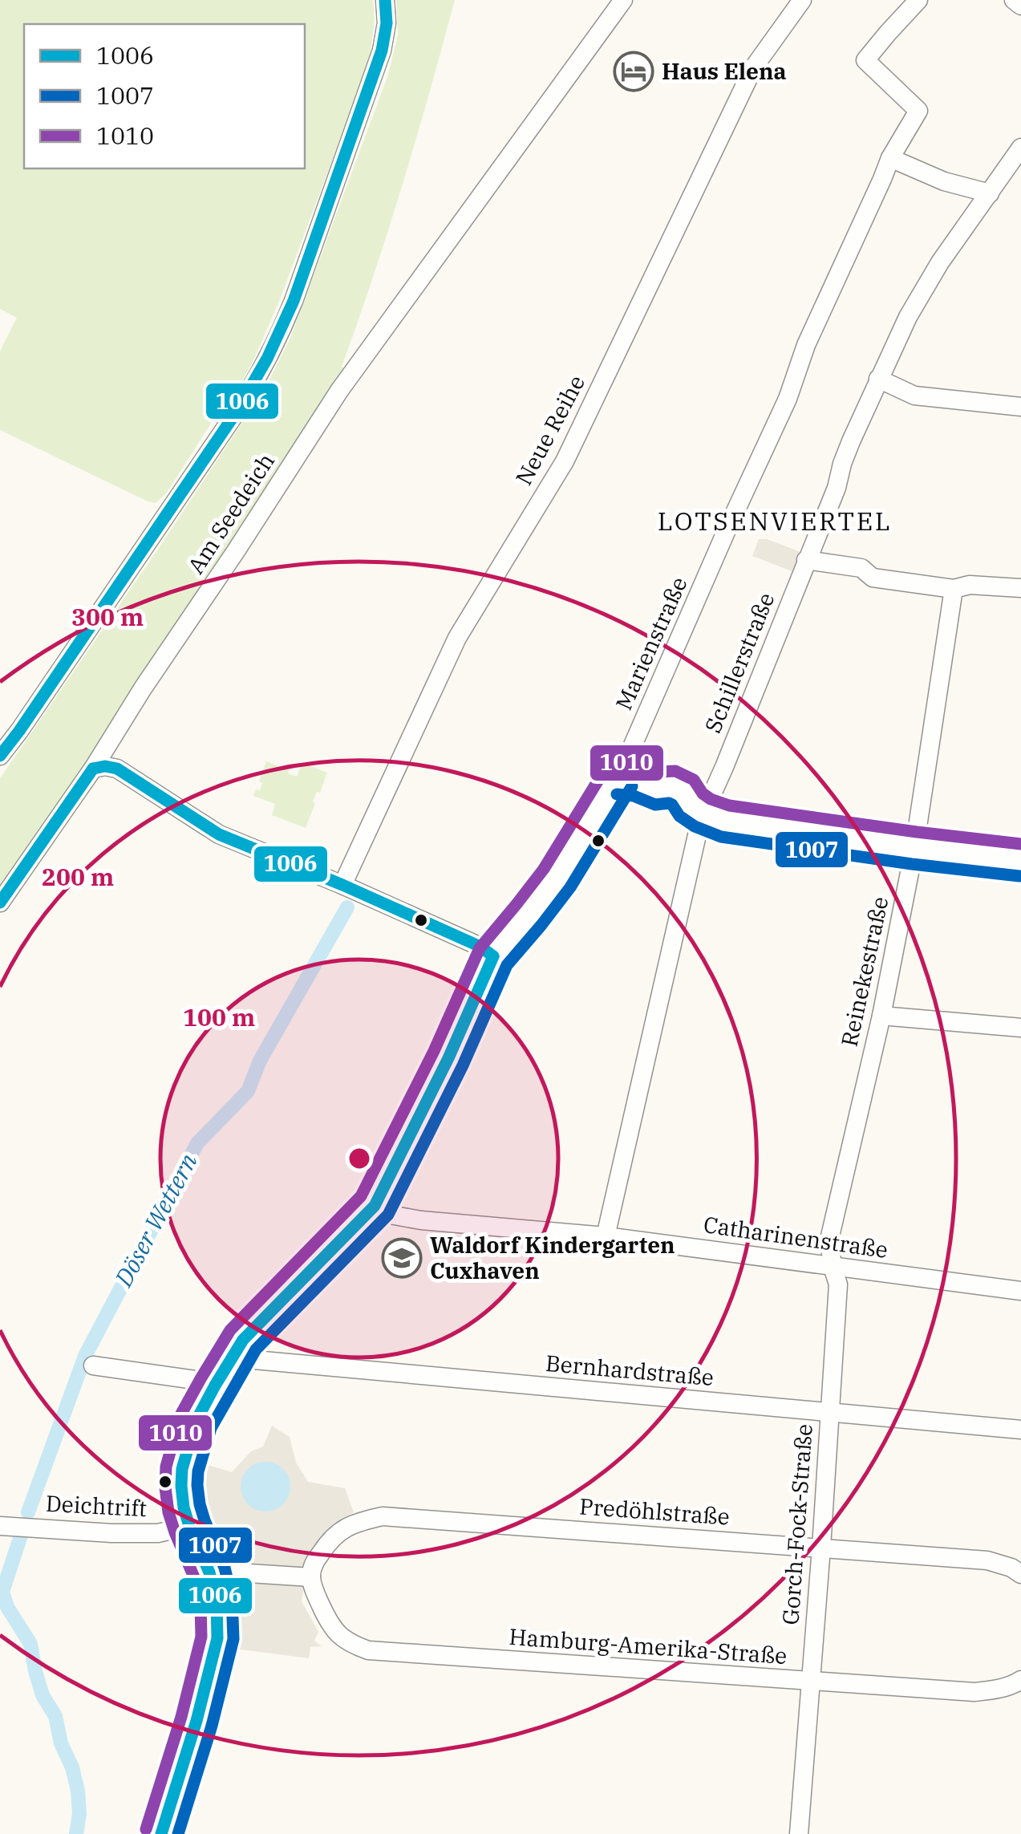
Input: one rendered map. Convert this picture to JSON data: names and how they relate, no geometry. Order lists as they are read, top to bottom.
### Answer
{
  "streets": {
    "street": [
      "Neue Reihe",
      "Am Seedeich",
      "Marienstraße",
      "Schillerstraße",
      "Reinekestraße",
      "Catharinenstraße",
      "Bernhardstraße",
      "Deichtrift",
      "Predöhlstraße",
      "Gorch-Fock-Straße",
      "Hamburg-Amerika-Straße"
    ]
  },
  "crossings": [
    ["Marienstraße", "Catharinenstraße"],
    ["Marienstraße", "Bernhardstraße"],
    ["Marienstraße", "Deichtrift"],
    ["Schillerstraße", "Catharinenstraße"],
    ["Reinekestraße", "Catharinenstraße"],
    ["Reinekestraße", "Gorch-Fock-Straße"],
    ["Catharinenstraße", "Gorch-Fock-Straße"],
    ["Bernhardstraße", "Gorch-Fock-Straße"],
    ["Predöhlstraße", "Gorch-Fock-Straße"],
    ["Predöhlstraße", "Hamburg-Amerika-Straße"],
    ["Gorch-Fock-Straße", "Hamburg-Amerika-Straße"]
  ],
  "districts": ["LOTSENVIERTEL"],
  "water": ["Döser Wettern"],
  "places": {
    "hotel": ["Haus Elena"],
    "school or university": ["Waldorf Kindergarten Cuxhaven"]
  },
  "lines": ["transit line 1006", "transit line 1010", "transit line 1007"],
  "legend": ["1006", "1007", "1010"],
  "rings": ["300 m", "200 m", "100 m"]
}
